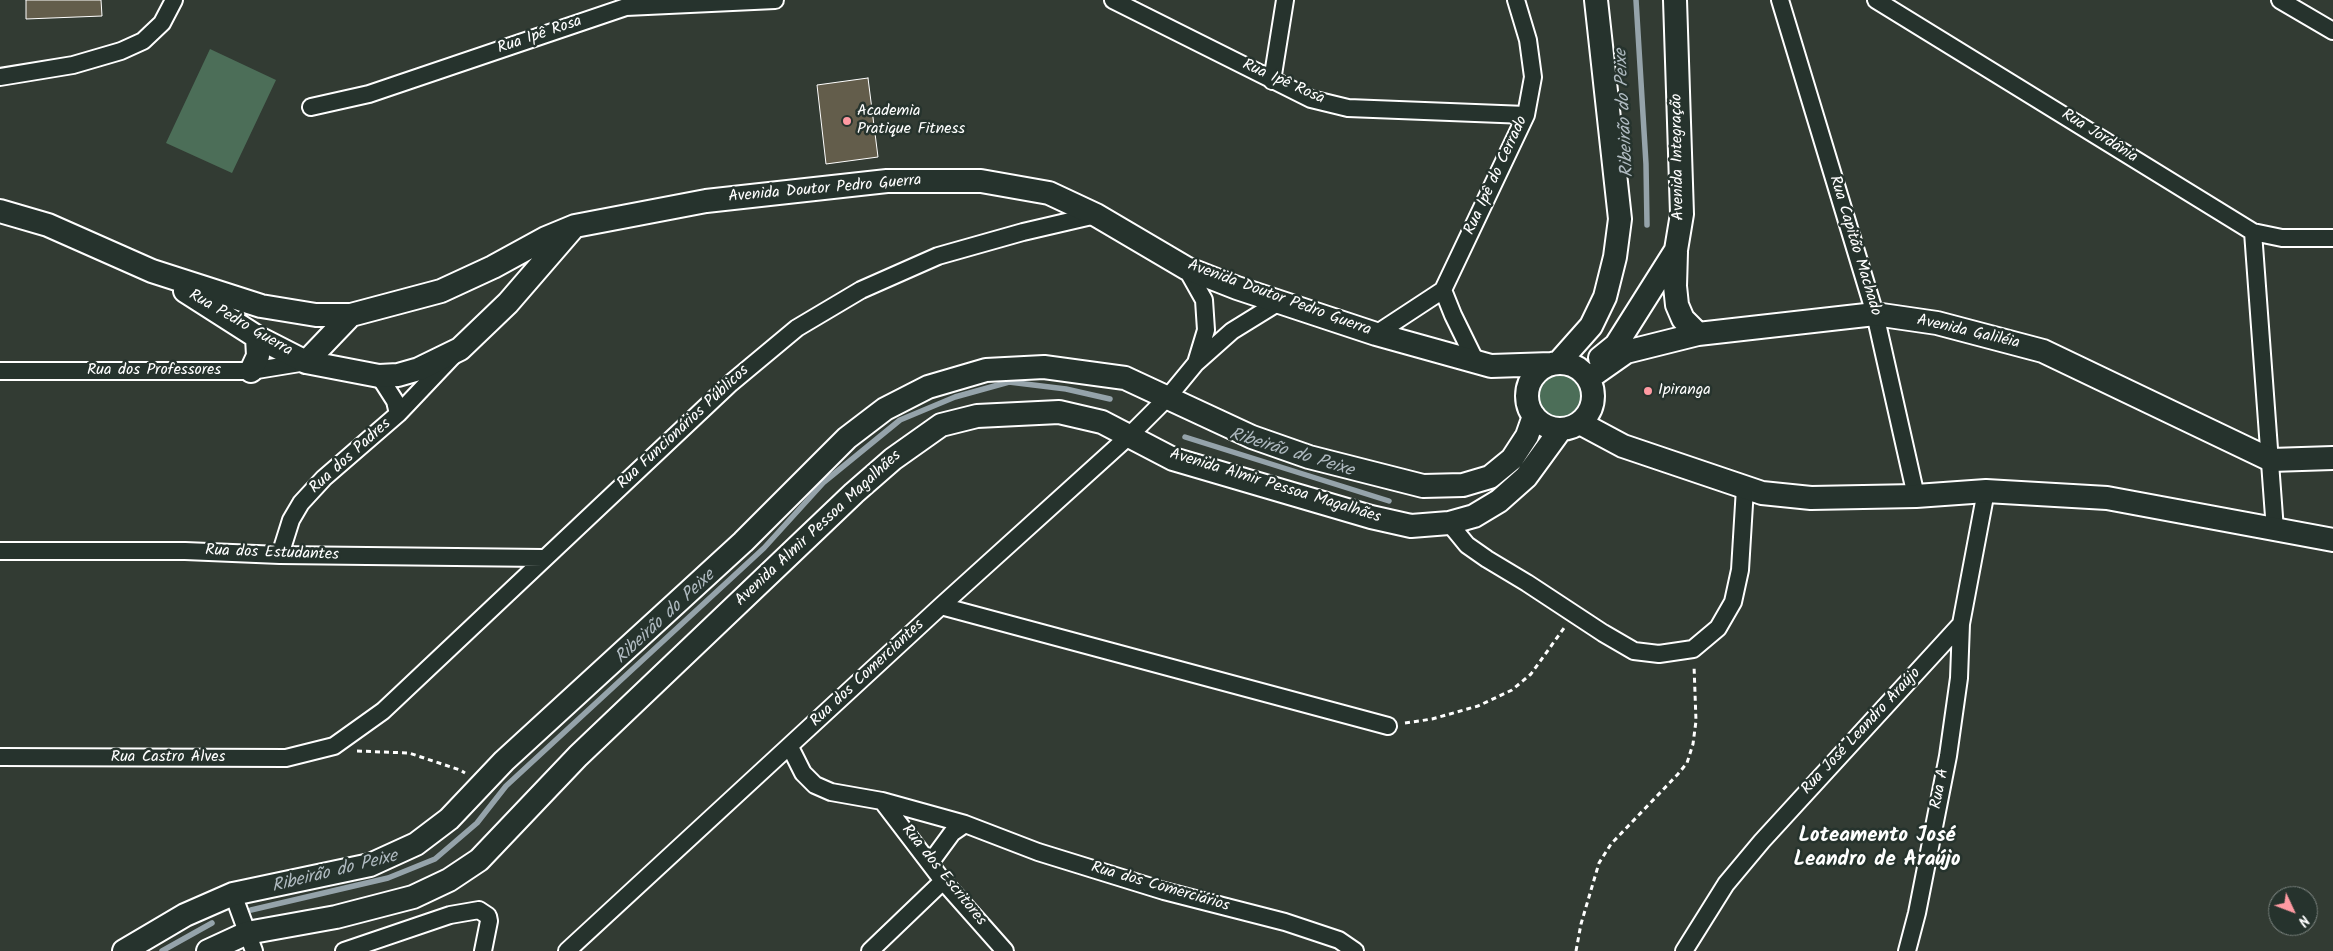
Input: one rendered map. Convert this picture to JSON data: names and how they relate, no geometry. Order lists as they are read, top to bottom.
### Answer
{
  "streets": {
    "street": [
      "Rua Ipê Rosa",
      "Rua Jordânia",
      "Avenida Integração",
      "Rua Ipê do Cerrado",
      "Avenida Doutor Pedro Guerra",
      "Rua Capitão Machado",
      "Rua Pedro Guerra",
      "Avenida Galiléia",
      "Rua dos Professores",
      "Rua Funcionários Públicos",
      "Rua dos Padres",
      "Avenida Almir Pessoa Magalhães",
      "Rua dos Estudantes",
      "Rua dos Comerciantes",
      "Rua José Leandro Araújo",
      "Rua Castro Alves",
      "Rua A",
      "Rua dos Escritores",
      "Rua dos Comerciários"
    ]
  },
  "crossings": [
    ["Rua Ipê Rosa", "Rua Ipê do Cerrado"],
    ["Avenida Integração", "Avenida Doutor Pedro Guerra"],
    ["Avenida Integração", "Avenida Galiléia"],
    ["Avenida Integração", "Avenida Almir Pessoa Magalhães"],
    ["Avenida Doutor Pedro Guerra", "Rua Pedro Guerra"],
    ["Avenida Doutor Pedro Guerra", "Avenida Galiléia"],
    ["Avenida Doutor Pedro Guerra", "Rua Funcionários Públicos"],
    ["Avenida Doutor Pedro Guerra", "Avenida Almir Pessoa Magalhães"],
    ["Rua Capitão Machado", "Avenida Galiléia"],
    ["Rua Pedro Guerra", "Rua dos Professores"],
    ["Rua Pedro Guerra", "Rua dos Padres"],
    ["Avenida Galiléia", "Avenida Almir Pessoa Magalhães"],
    ["Rua Funcionários Públicos", "Rua dos Estudantes"],
    ["Rua Funcionários Públicos", "Rua Castro Alves"],
    ["Rua dos Padres", "Rua dos Estudantes"],
    ["Avenida Almir Pessoa Magalhães", "Rua dos Comerciantes"],
    ["Rua dos Comerciantes", "Rua dos Comerciários"],
    ["Rua José Leandro Araújo", "Rua A"],
    ["Rua dos Escritores", "Rua dos Comerciários"]
  ],
  "districts": ["Loteamento José Leandro de Araújo"],
  "water": ["Ribeirão do Peixe"],
  "places": ["Academia Pratique Fitness", "Ipiranga"],
  "north": "bottom right"
}
